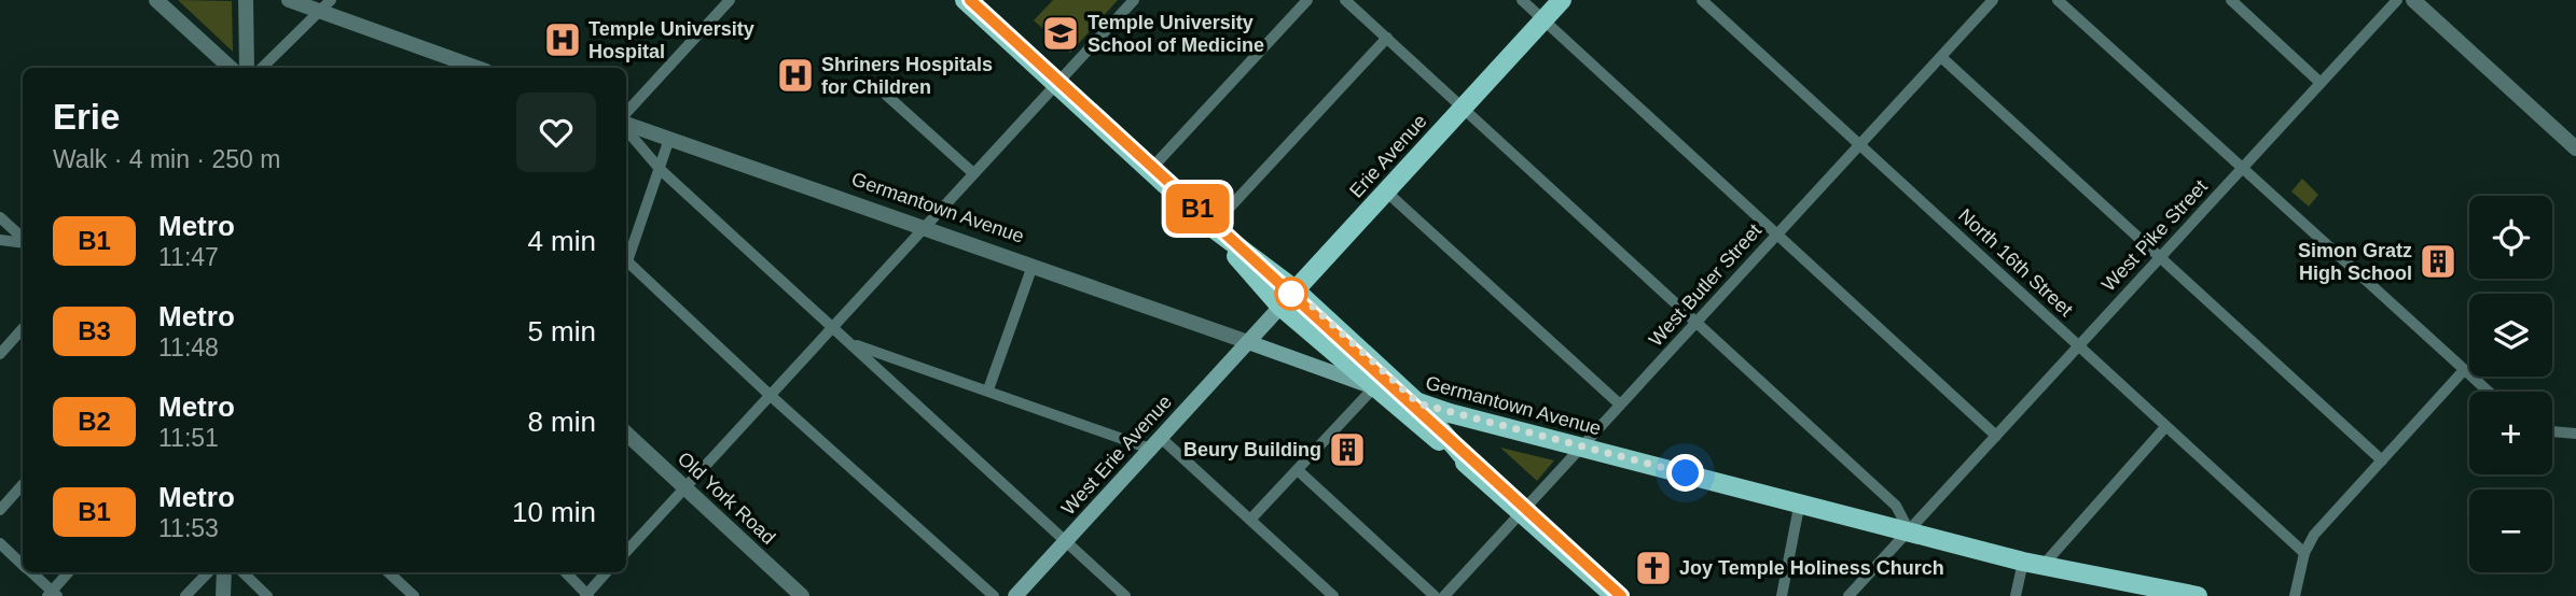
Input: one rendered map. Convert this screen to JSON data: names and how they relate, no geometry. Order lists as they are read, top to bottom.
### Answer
{
  "streets": {
    "main road": ["Erie Avenue", "Germantown Avenue", "West Erie Avenue"],
    "street": [
      "West Pike Street",
      "North 16th Street",
      "West Butler Street",
      "Old York Road"
    ]
  },
  "crossings": [
    ["Erie Avenue", "Germantown Avenue"],
    ["Erie Avenue", "West Erie Avenue"],
    ["Germantown Avenue", "West Pike Street"],
    ["Germantown Avenue", "West Butler Street"],
    ["Germantown Avenue", "West Erie Avenue"],
    ["West Pike Street", "North 16th Street"],
    ["North 16th Street", "West Butler Street"]
  ],
  "places": {
    "school or university": ["Temple University School of Medicine"],
    "hospital": ["Temple University Hospital", "Shriners Hospitals for Children"],
    "building": ["Simon Gratz High School", "Beury Building"],
    "church": ["Joy Temple Holiness Church"]
  },
  "lines": ["metro line B1"],
  "page": {
    "on_map": "B1",
    "heading": ["Erie", "Walk · 4 min · 250 m"],
    "map_buttons": ["+", "−"],
    "list": [
      {
        "mark": "B1",
        "name": "Metro",
        "note": "11:47",
        "value": "4 min"
      },
      {
        "mark": "B3",
        "name": "Metro",
        "note": "11:48",
        "value": "5 min"
      },
      {
        "mark": "B2",
        "name": "Metro",
        "note": "11:51",
        "value": "8 min"
      },
      {
        "mark": "B1",
        "name": "Metro",
        "note": "11:53",
        "value": "10 min"
      }
    ]
  }
}
